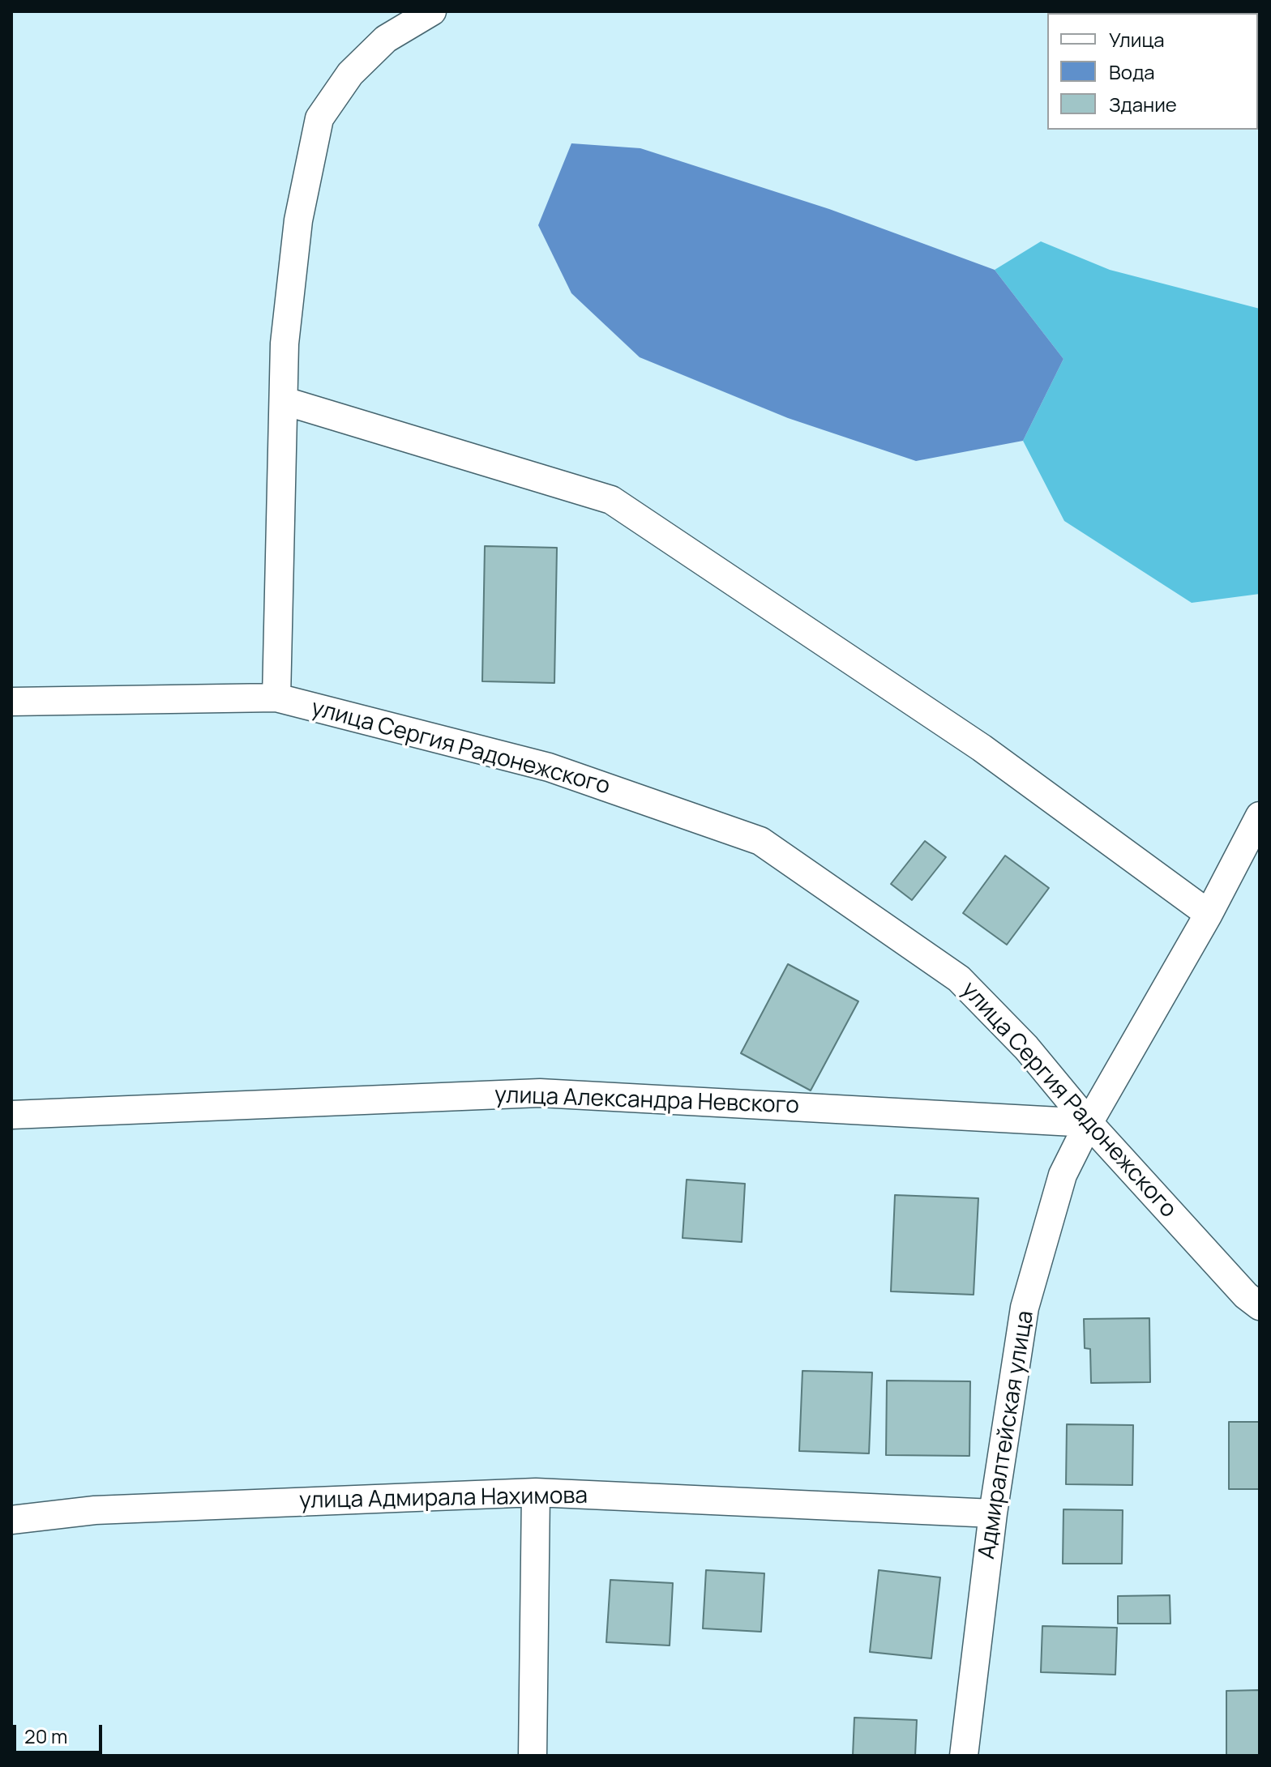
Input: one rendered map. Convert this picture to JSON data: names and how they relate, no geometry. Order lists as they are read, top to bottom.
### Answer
{
  "streets": {
    "street": [
      "улица Сергия Радонежского",
      "улица Александра Невского",
      "Адмиралтейская улица",
      "улица Адмирала Нахимова"
    ]
  },
  "crossings": [
    ["улица Сергия Радонежского", "улица Александра Невского"],
    ["улица Сергия Радонежского", "Адмиралтейская улица"],
    ["улица Александра Невского", "Адмиралтейская улица"],
    ["Адмиралтейская улица", "улица Адмирала Нахимова"]
  ],
  "legend": ["Улица", "Вода", "Здание"],
  "scale_bar": "20 m"
}
